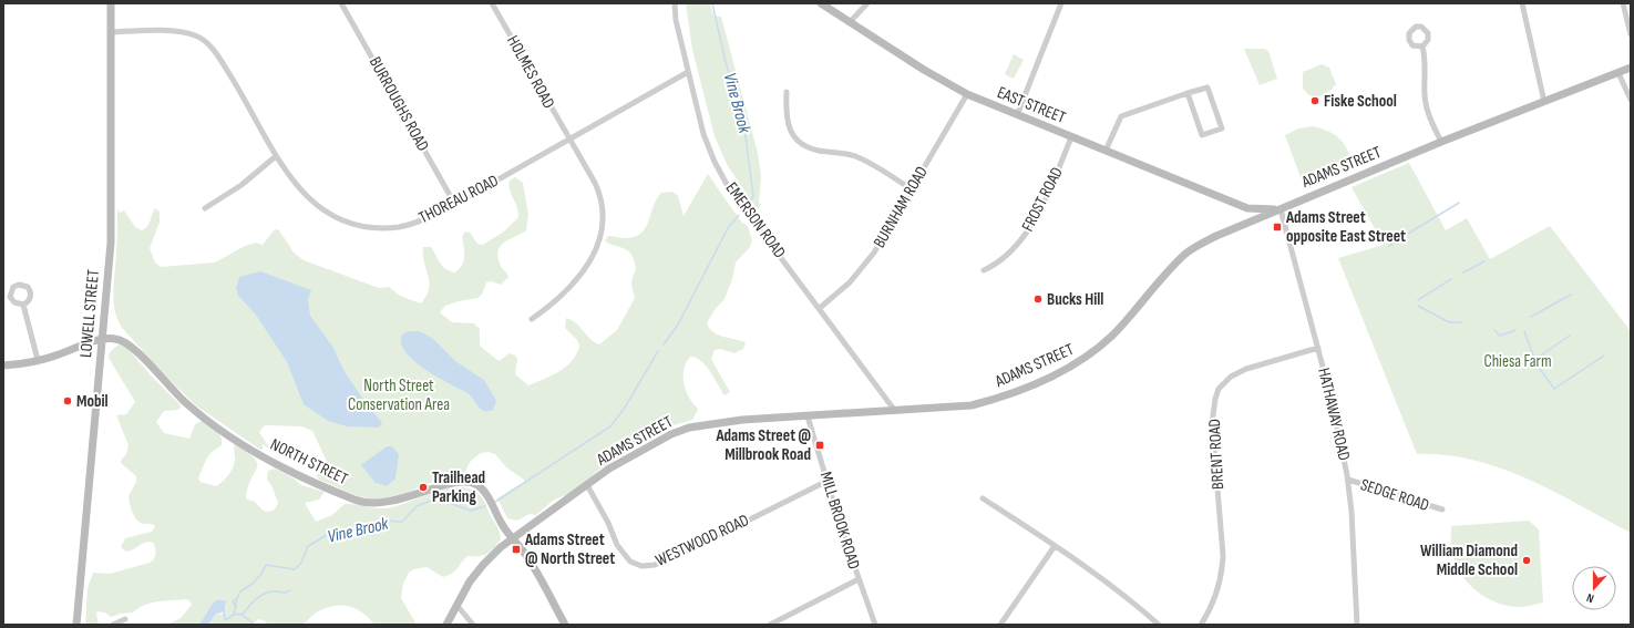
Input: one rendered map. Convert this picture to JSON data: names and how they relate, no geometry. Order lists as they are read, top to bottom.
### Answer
{
  "streets": {
    "main road": [
      "EAST STREET",
      "ADAMS STREET",
      "LOWELL STREET",
      "NORTH STREET"
    ],
    "street": [
      "HOLMES ROAD",
      "BURROUGHS ROAD",
      "THOREAU ROAD",
      "FROST ROAD",
      "BURNHAM ROAD",
      "EMERSON ROAD",
      "HATHAWAY ROAD",
      "BRENT ROAD",
      "SEDGE ROAD",
      "MILL BROOK ROAD",
      "WESTWOOD ROAD"
    ]
  },
  "crossings": [
    ["HOLMES ROAD", "THOREAU ROAD"],
    ["BURROUGHS ROAD", "THOREAU ROAD"],
    ["EAST STREET", "ADAMS STREET"],
    ["EAST STREET", "FROST ROAD"],
    ["EAST STREET", "BURNHAM ROAD"],
    ["EAST STREET", "HATHAWAY ROAD"],
    ["ADAMS STREET", "EMERSON ROAD"],
    ["ADAMS STREET", "HATHAWAY ROAD"],
    ["ADAMS STREET", "NORTH STREET"],
    ["ADAMS STREET", "MILL BROOK ROAD"],
    ["ADAMS STREET", "WESTWOOD ROAD"],
    ["THOREAU ROAD", "EMERSON ROAD"],
    ["THOREAU ROAD", "LOWELL STREET"],
    ["BURNHAM ROAD", "EMERSON ROAD"],
    ["LOWELL STREET", "NORTH STREET"],
    ["HATHAWAY ROAD", "BRENT ROAD"],
    ["HATHAWAY ROAD", "SEDGE ROAD"],
    ["MILL BROOK ROAD", "WESTWOOD ROAD"]
  ],
  "water": ["Vine Brook"],
  "parks": ["Chiesa Farm", "North Street Conservation Area"],
  "places": {
    "other": [
      "Fiske School",
      "Bucks Hill",
      "Mobil",
      "Trailhead Parking",
      "William Diamond Middle School"
    ],
    "transit": ["Adams Street opposite East Street", "Adams Street @ Millbrook Road", "Adams Street @ North Street"]
  },
  "north": "bottom"
}
